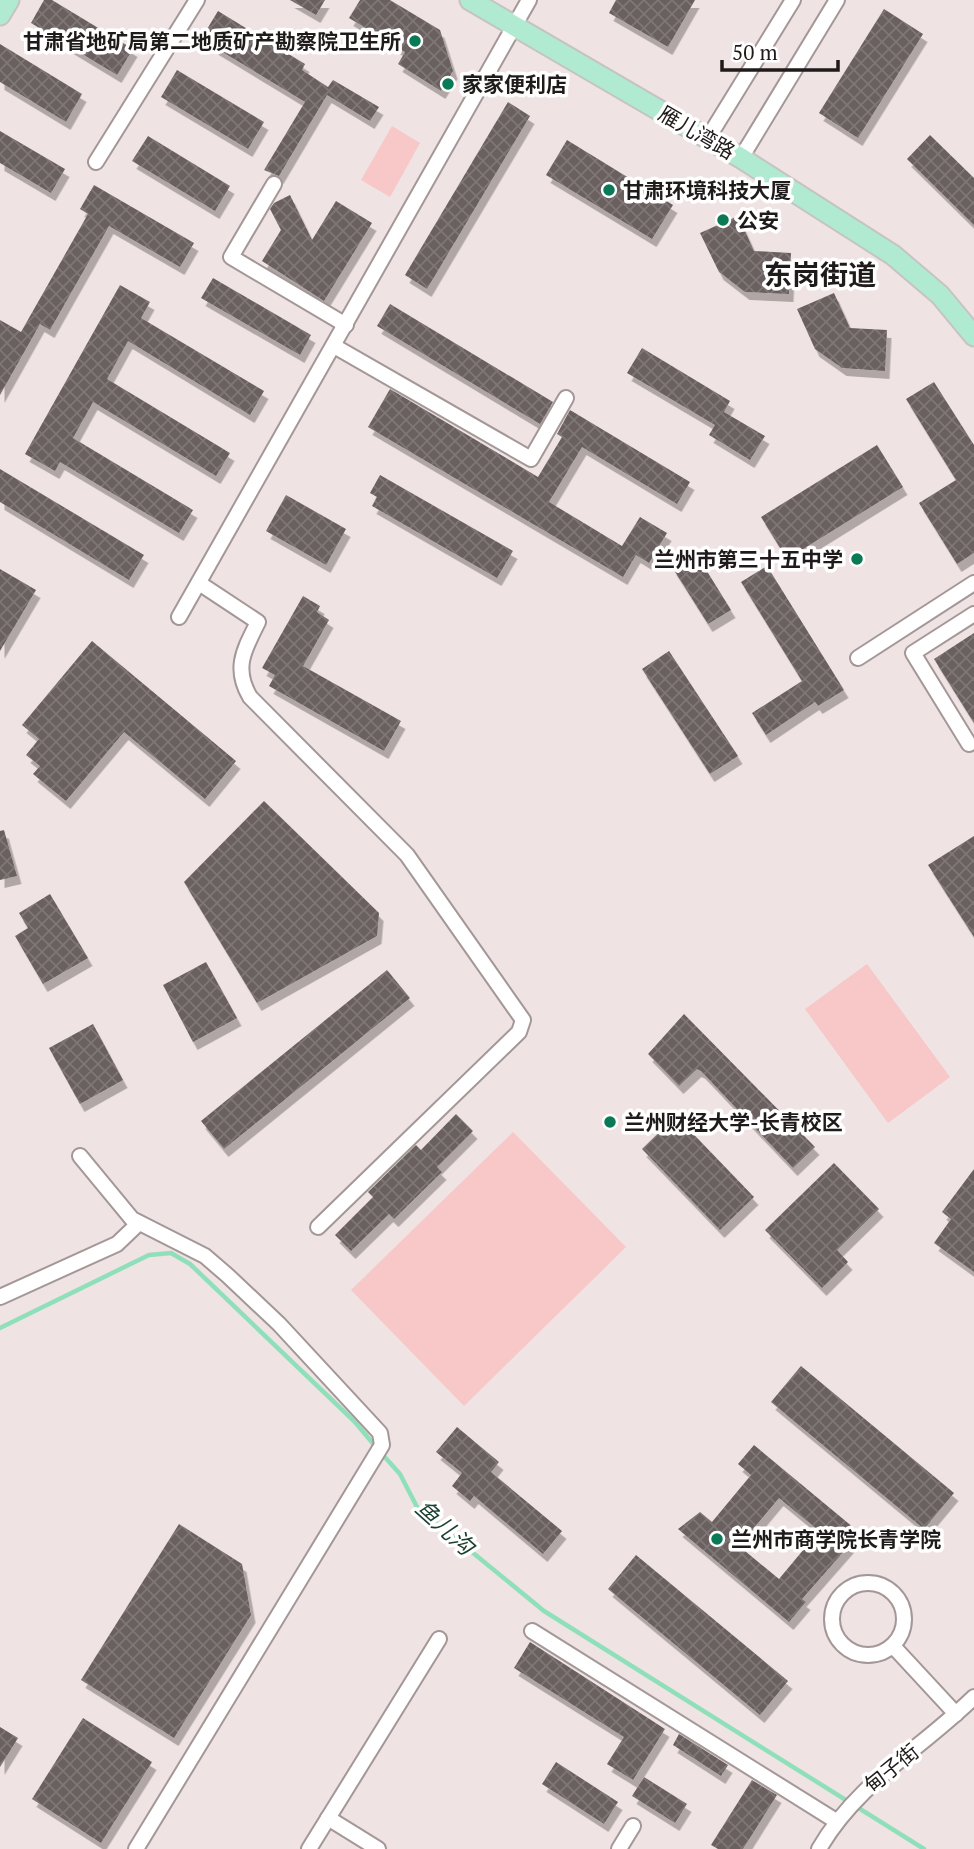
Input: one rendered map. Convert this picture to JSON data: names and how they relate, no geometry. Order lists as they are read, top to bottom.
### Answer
{
  "streets": {
    "main road": ["雁儿湾路"],
    "street": ["甸子街"]
  },
  "districts": ["东岗街道"],
  "water": ["鱼儿沟"],
  "places": [
    "甘肃省地矿局第二地质矿产勘察院卫生所",
    "家家便利店",
    "甘肃环境科技大厦",
    "公安",
    "兰州市第三十五中学",
    "兰州财经大学-长青校区",
    "兰州市商学院长青学院"
  ],
  "scale_bar": "50 m"
}
